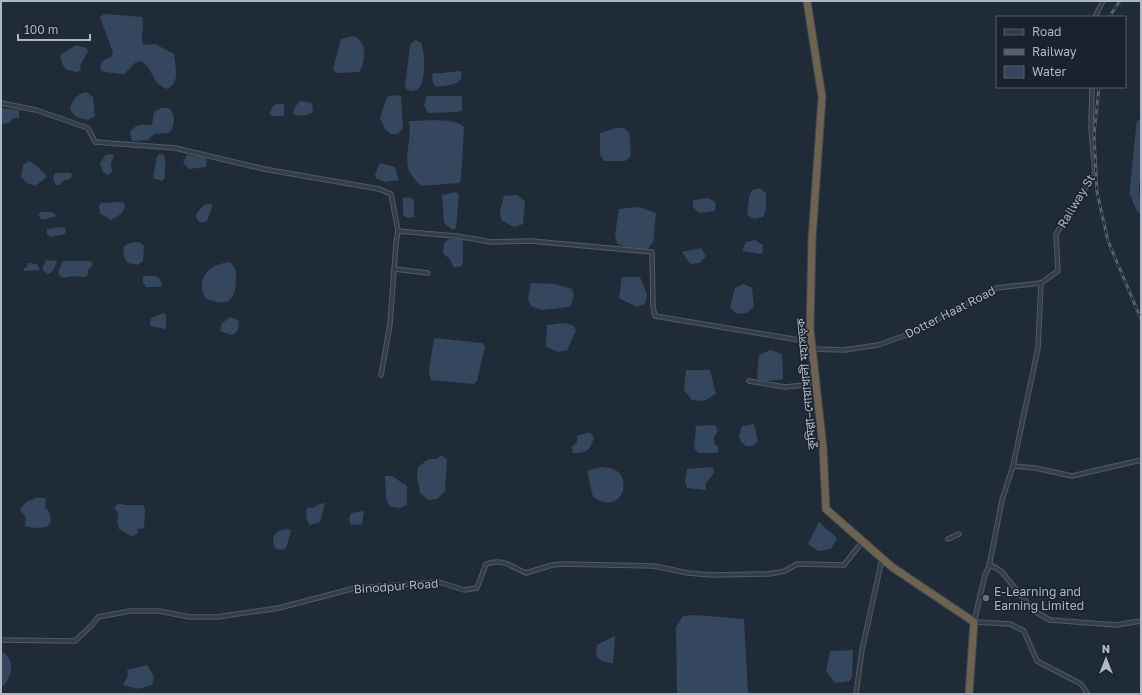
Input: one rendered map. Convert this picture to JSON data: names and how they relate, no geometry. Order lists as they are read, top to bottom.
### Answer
{
  "streets": {
    "highway": ["কুমিল্লা–নোয়াখালী মহাসড়ক"],
    "street": ["Railway St", "Dotter Haat Road", "Binodpur Road"]
  },
  "crossings": [
    ["Railway St", "Dotter Haat Road"],
    ["Dotter Haat Road", "কুমিল্লা–নোয়াখালী মহাসড়ক"],
    ["কুমিল্লা–নোয়াখালী মহাসড়ক", "Binodpur Road"]
  ],
  "places": ["E-Learning and Earning Limited"],
  "legend": ["Road", "Railway", "Water"],
  "scale_bar": "100 m",
  "north": "top"
}
